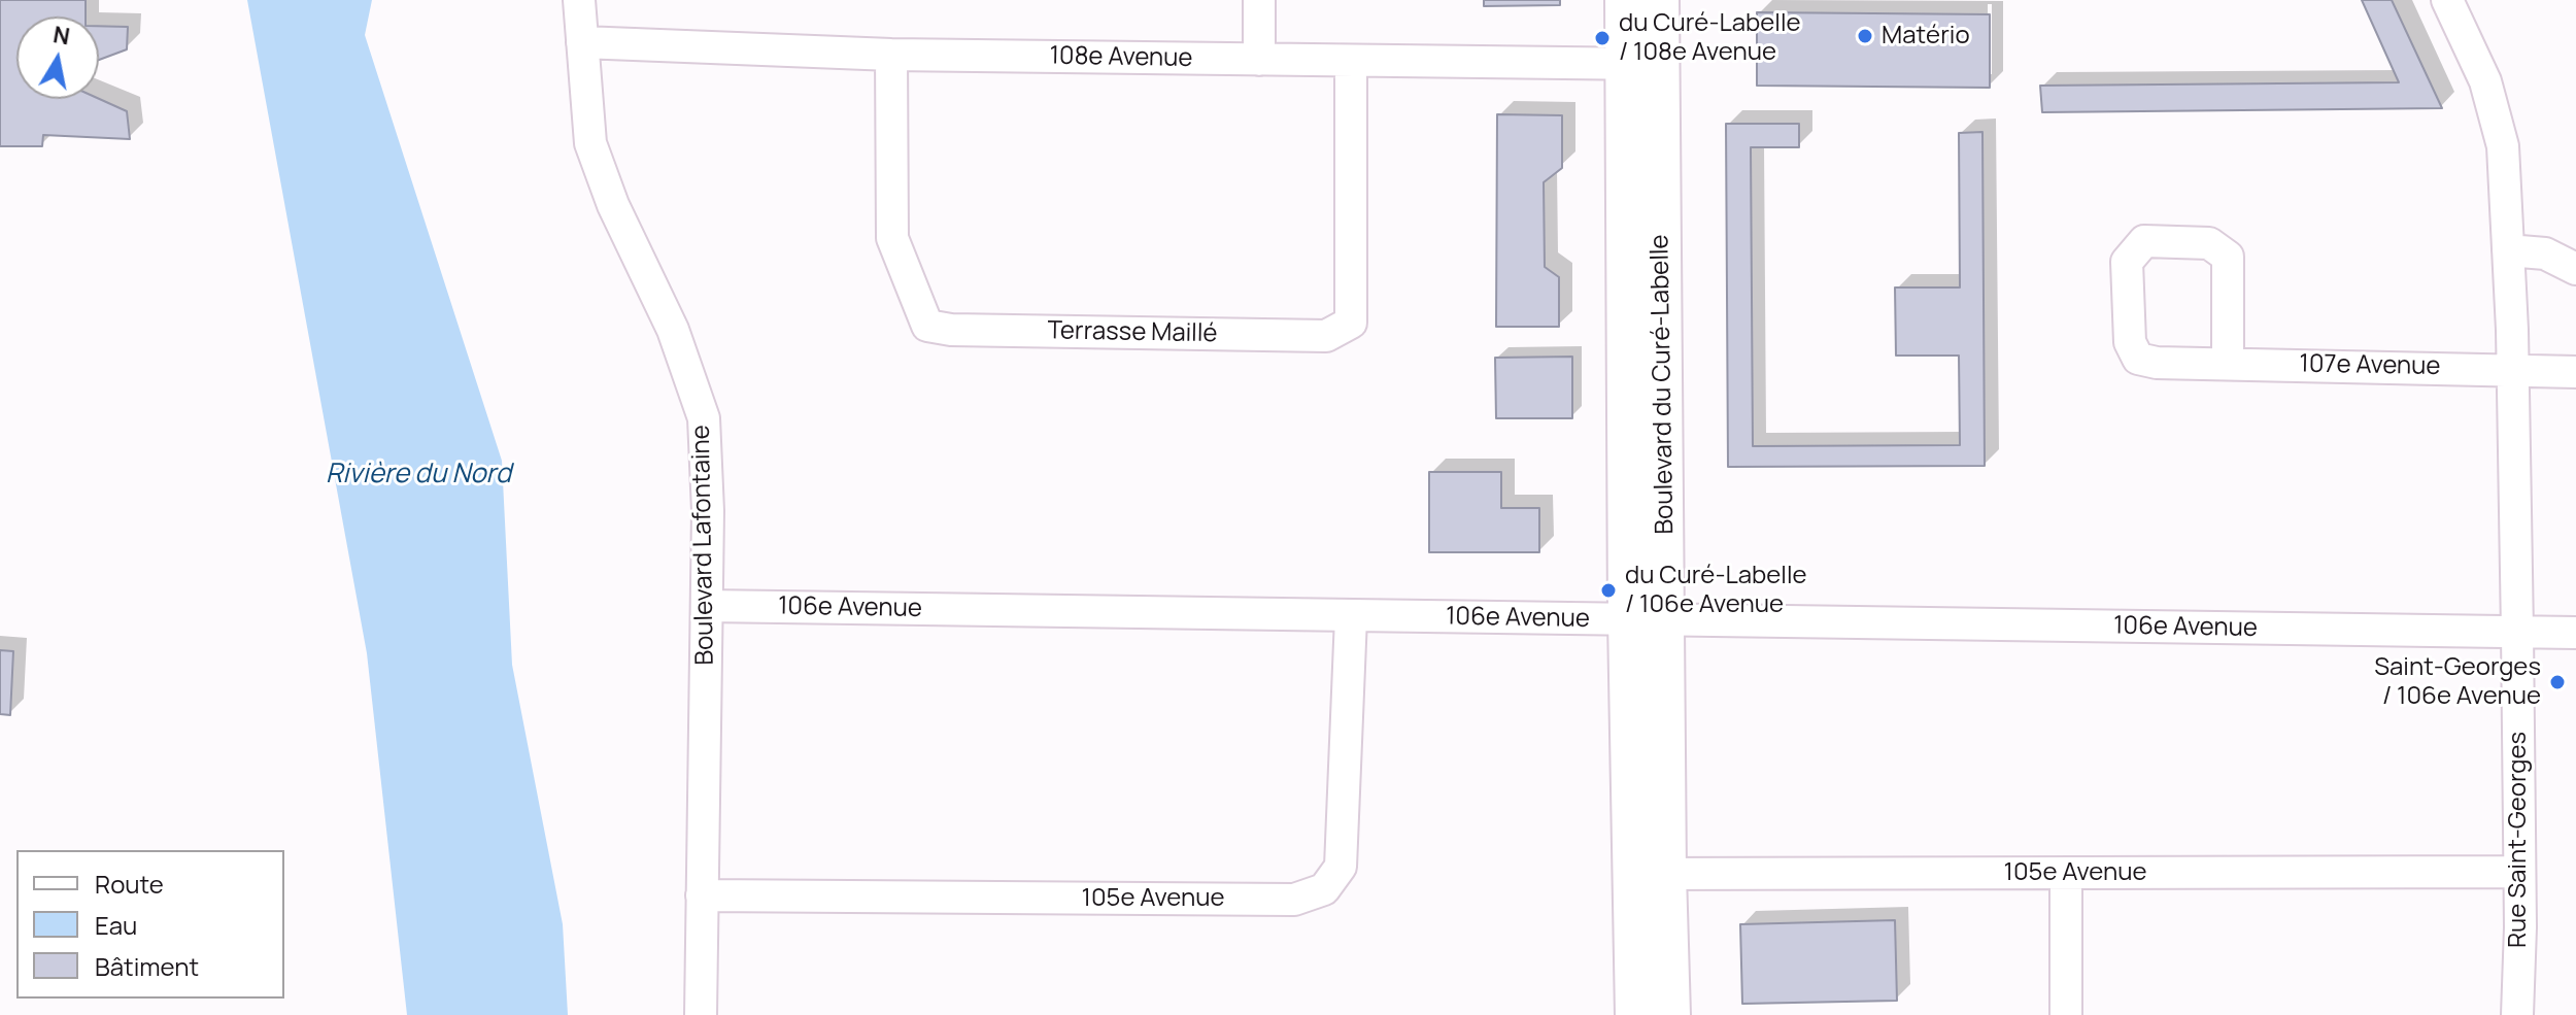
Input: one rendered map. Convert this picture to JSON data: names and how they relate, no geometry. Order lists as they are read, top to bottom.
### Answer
{
  "streets": {
    "main road": ["Boulevard du Curé-Labelle"],
    "street": [
      "108e Avenue",
      "Terrasse Maillé",
      "107e Avenue",
      "Boulevard Lafontaine",
      "106e Avenue",
      "Rue Saint-Georges",
      "105e Avenue"
    ]
  },
  "crossings": [
    ["108e Avenue", "Terrasse Maillé"],
    ["108e Avenue", "Boulevard du Curé-Labelle"],
    ["108e Avenue", "Boulevard Lafontaine"],
    ["107e Avenue", "Rue Saint-Georges"],
    ["Boulevard du Curé-Labelle", "106e Avenue"],
    ["Boulevard du Curé-Labelle", "105e Avenue"],
    ["Boulevard Lafontaine", "106e Avenue"],
    ["Boulevard Lafontaine", "105e Avenue"],
    ["106e Avenue", "Rue Saint-Georges"],
    ["106e Avenue", "105e Avenue"],
    ["Rue Saint-Georges", "105e Avenue"]
  ],
  "water": ["Rivière du Nord"],
  "places": [
    "Matério",
    "du Curé-Labelle / 108e Avenue",
    "du Curé-Labelle / 106e Avenue",
    "Saint-Georges / 106e Avenue"
  ],
  "legend": ["Route", "Eau", "Bâtiment"],
  "north": "top"
}
